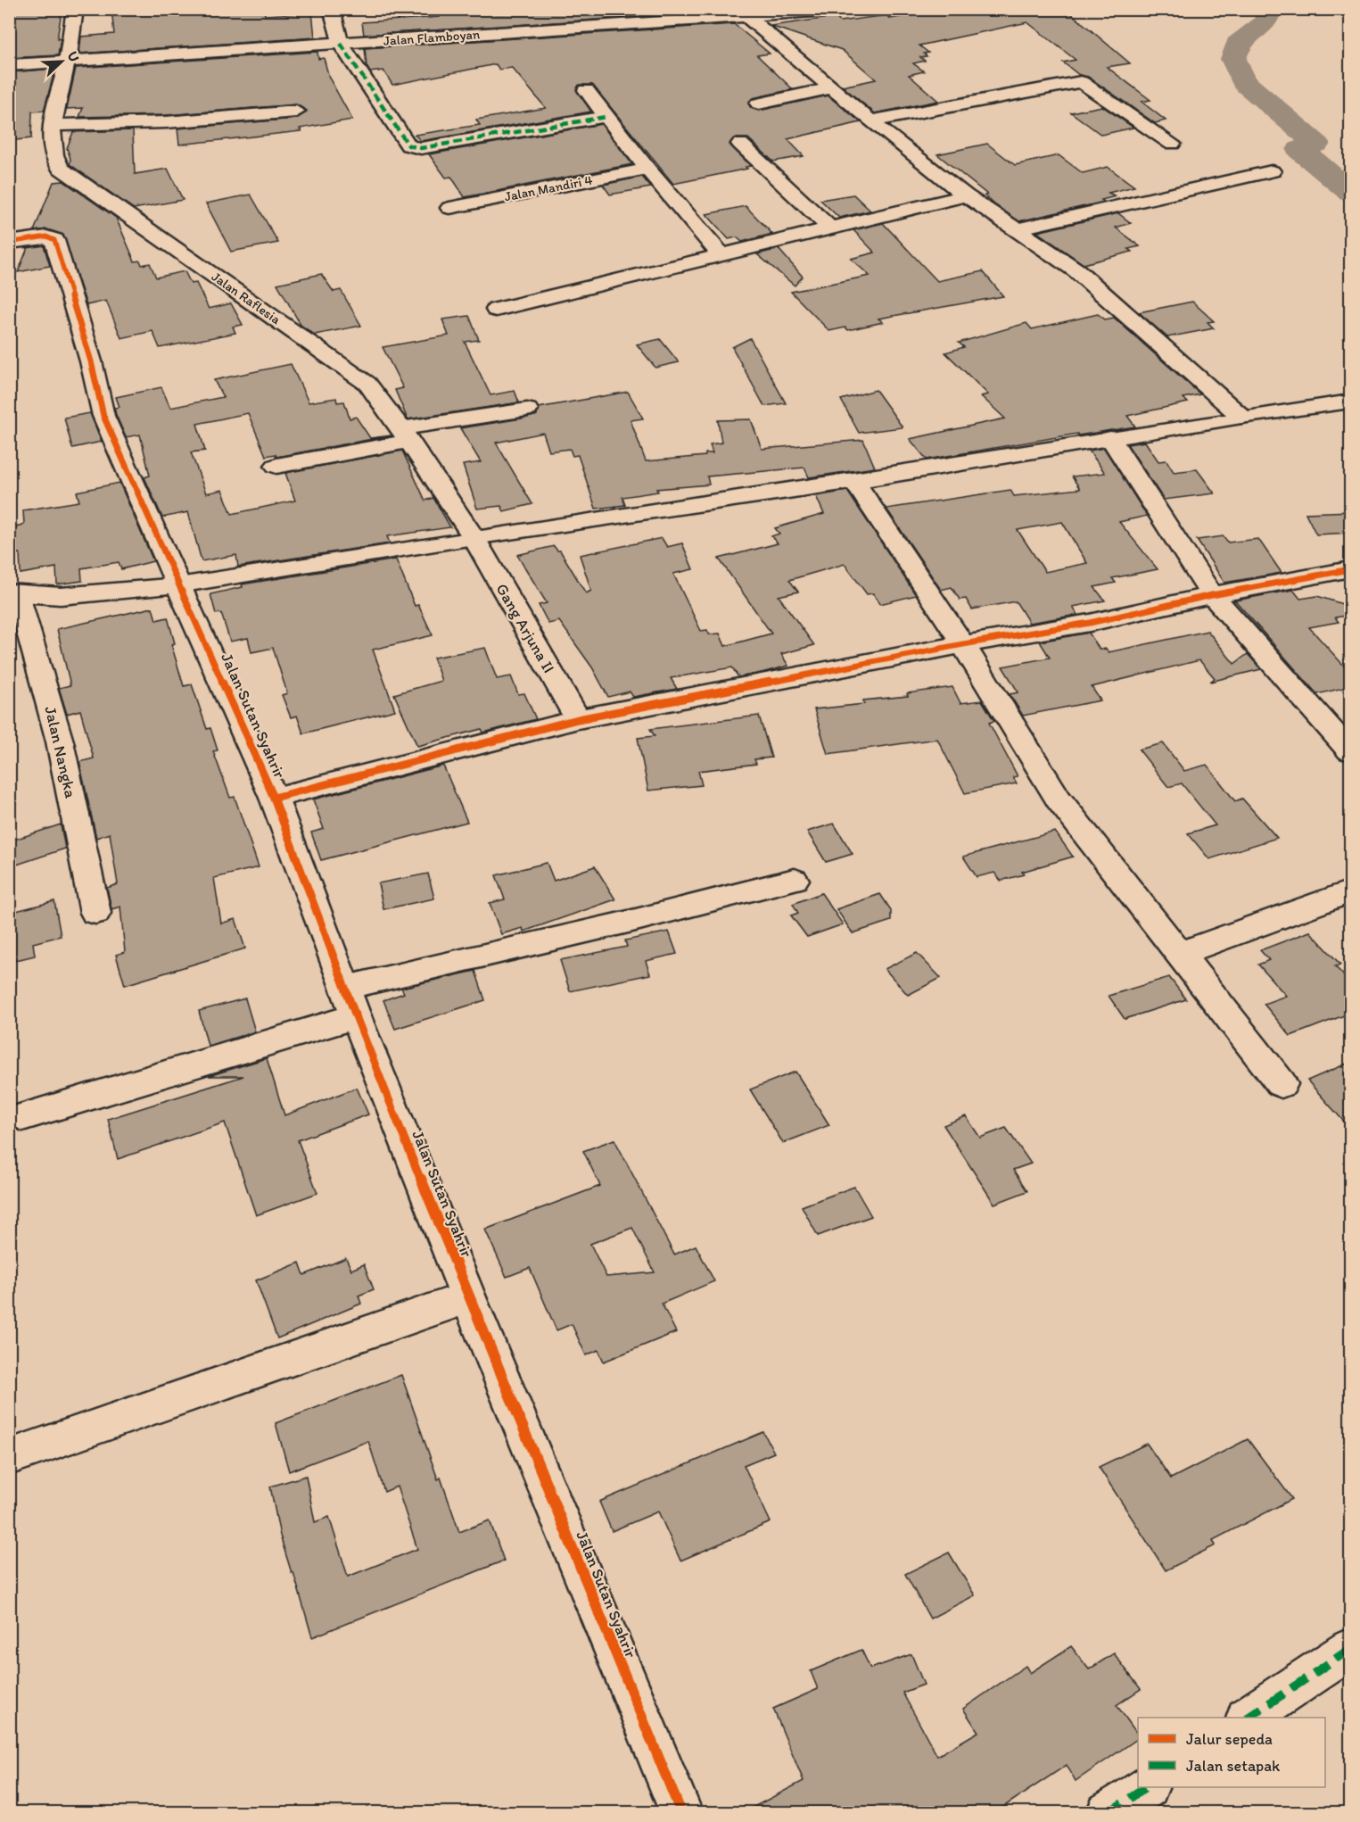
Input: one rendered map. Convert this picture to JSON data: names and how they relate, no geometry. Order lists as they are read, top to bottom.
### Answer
{
  "streets": {
    "street": [
      "Jalan Flamboyan",
      "Jalan Mandiri 4",
      "Jalan Raflesia",
      "Gang Arjuna II",
      "Jalan Sutan Syahrir",
      "Jalan Nangka"
    ]
  },
  "crossings": [
    ["Jalan Flamboyan", "Jalan Raflesia"],
    ["Jalan Raflesia", "Gang Arjuna II"]
  ],
  "legend": ["Jalur sepeda", "Jalan setapak"],
  "north": "top right"
}
